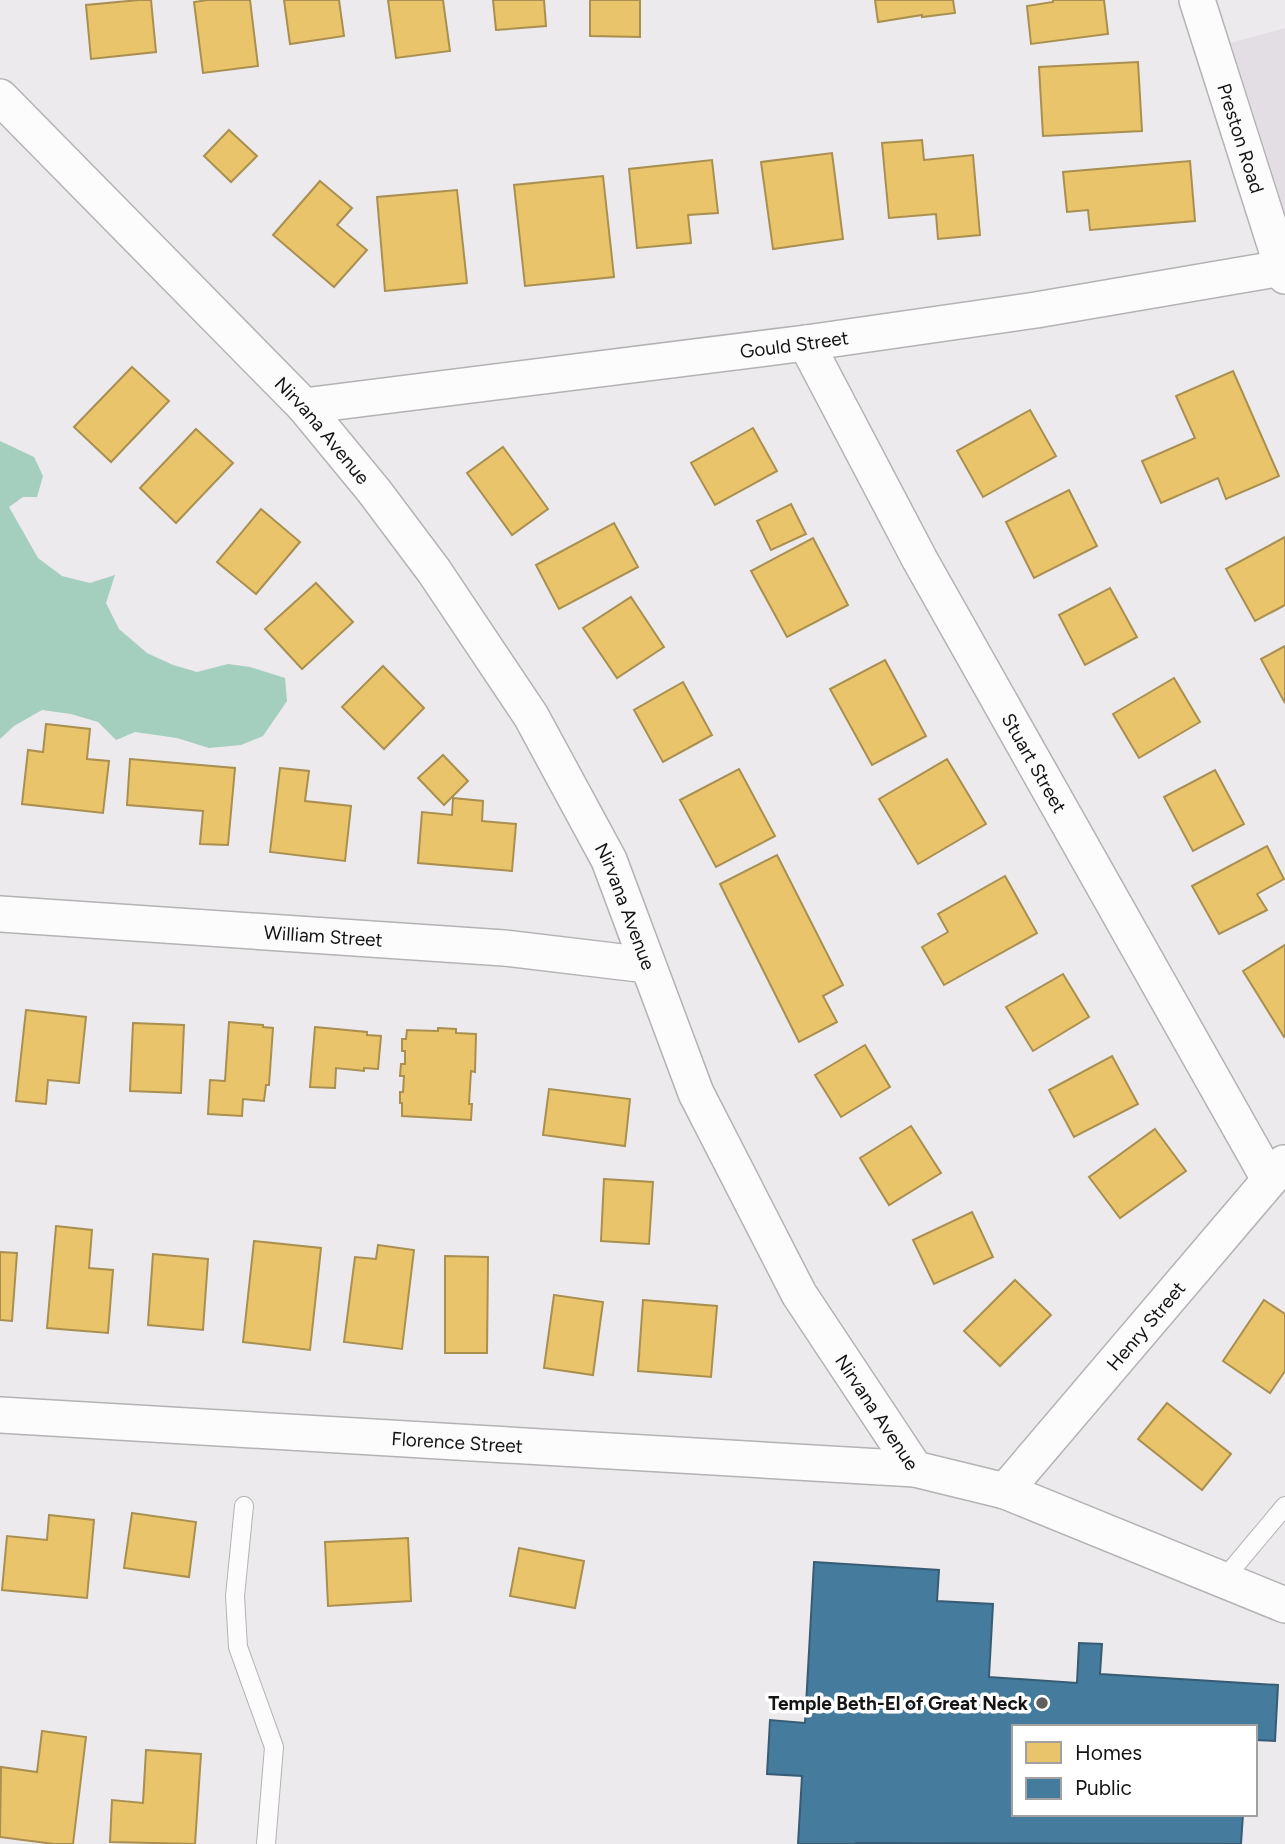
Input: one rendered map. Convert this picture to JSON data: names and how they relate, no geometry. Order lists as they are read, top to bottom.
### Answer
{
  "streets": {
    "street": [
      "Preston Road",
      "Gould Street",
      "Nirvana Avenue",
      "Stuart Street",
      "William Street",
      "Henry Street",
      "Florence Street"
    ]
  },
  "crossings": [
    ["Preston Road", "Gould Street"],
    ["Gould Street", "Nirvana Avenue"],
    ["Gould Street", "Stuart Street"],
    ["Nirvana Avenue", "William Street"],
    ["Nirvana Avenue", "Henry Street"],
    ["Nirvana Avenue", "Florence Street"],
    ["Stuart Street", "Henry Street"]
  ],
  "places": ["Temple Beth-El of Great Neck"],
  "legend": ["Homes", "Public"]
}
